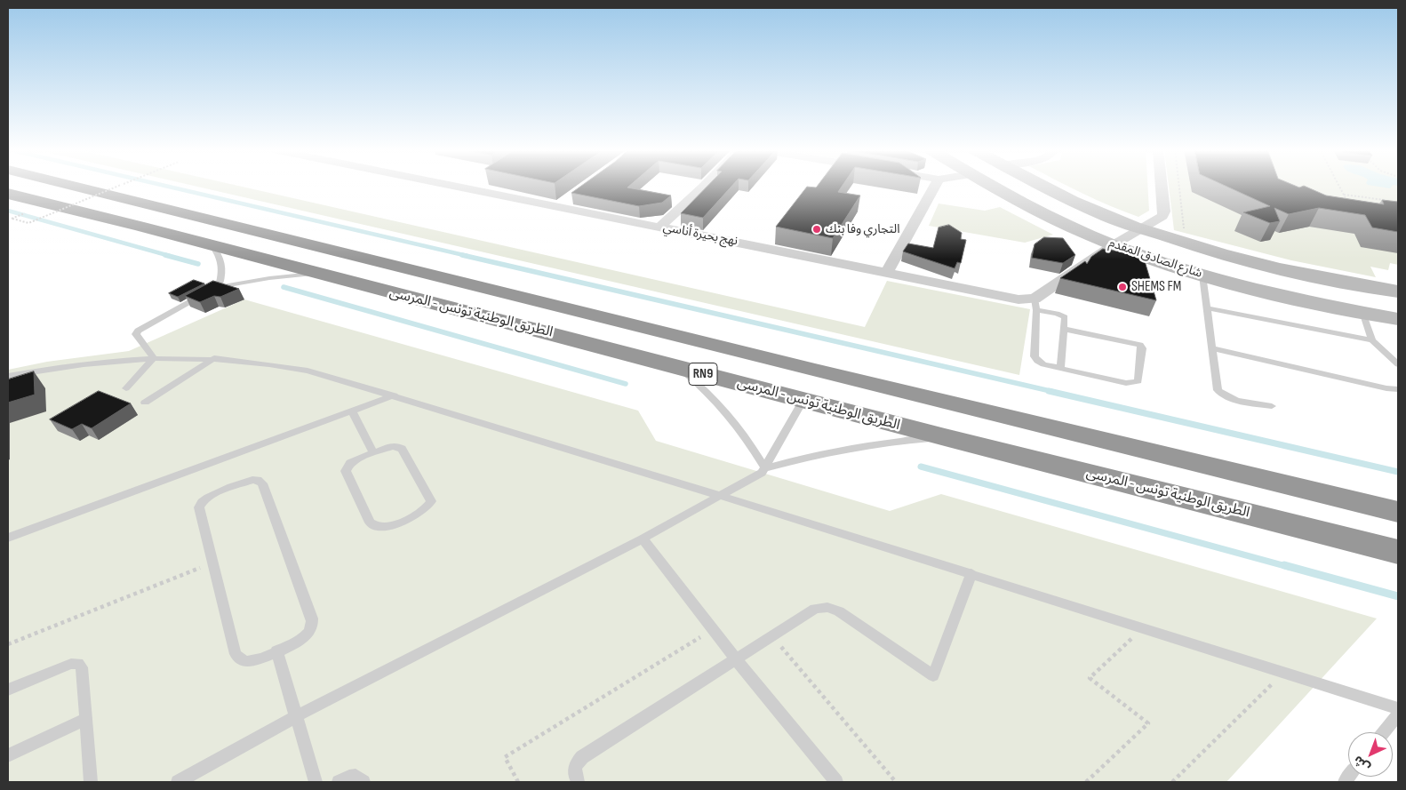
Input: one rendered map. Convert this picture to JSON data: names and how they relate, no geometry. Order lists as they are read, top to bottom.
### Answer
{
  "streets": {
    "highway": ["الطريق الوطنية تونس - المرسى", "RN9"],
    "main road": ["شارع الصادق المقدم"],
    "street": ["نهج بحيرة أناسي"]
  },
  "places": ["التجاري وفا بنك", "SHEMS FM"],
  "north": "bottom left"
}
